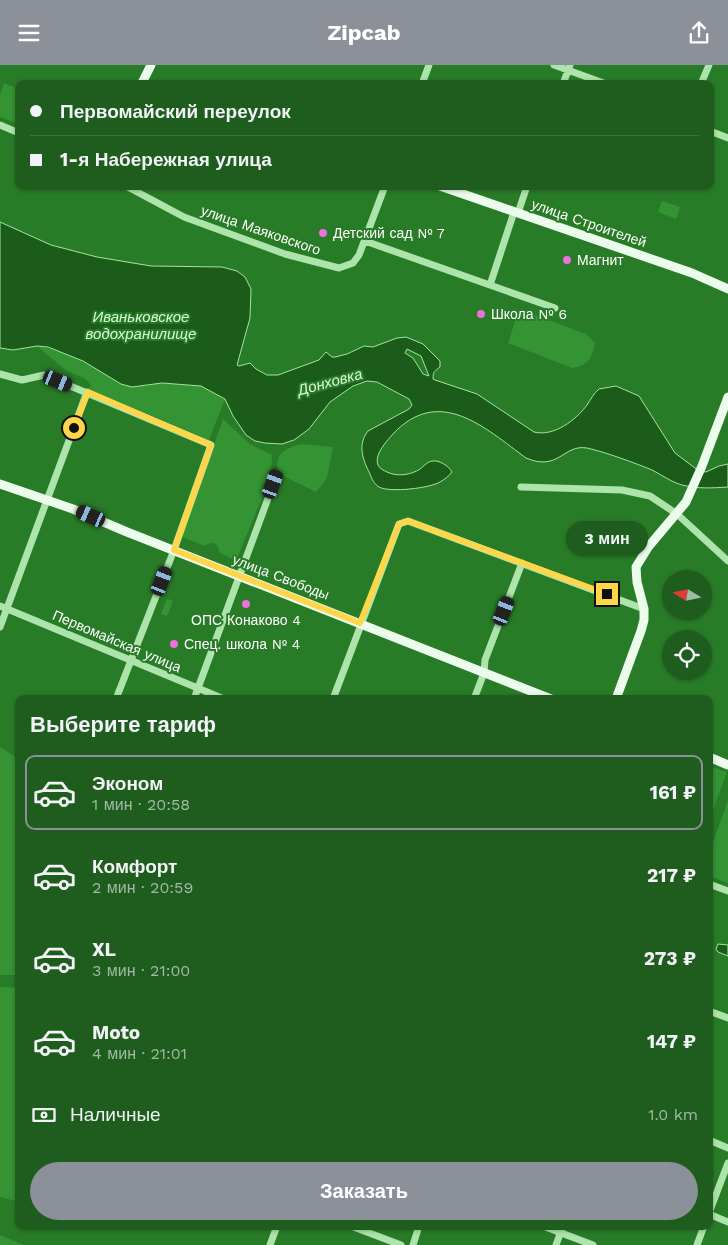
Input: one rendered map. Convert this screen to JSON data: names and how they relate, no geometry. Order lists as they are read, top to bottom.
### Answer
{
  "streets": {
    "main road": ["улица Строителей", "улица Свободы"],
    "street": ["улица Маяковского", "Первомайская улица"]
  },
  "water": ["Иваньковское водохранилище", "Донховка"],
  "places": [
    "Детский сад № 7",
    "Магнит",
    "Школа № 6",
    "ОПС Конаково 4",
    "Спец. школа № 4"
  ],
  "north": "left",
  "page": {
    "header": "Zipcab",
    "banner": ["Первомайский переулок", "1-я Набережная улица"],
    "bubble": "3 мин",
    "heading": "Выберите тариф",
    "list": [
      {
        "name": "Эконом",
        "note": "1 мин · 20:58",
        "value": "161 ₽"
      },
      {
        "name": "Комфорт",
        "note": "2 мин · 20:59",
        "value": "217 ₽"
      },
      {
        "name": "XL",
        "note": "3 мин · 21:00",
        "value": "273 ₽"
      },
      {
        "name": "Moto",
        "note": "4 мин · 21:01",
        "value": "147 ₽"
      }
    ],
    "pay": ["Наличные", "1.0 km"],
    "buttons": "Заказать"
  }
}
